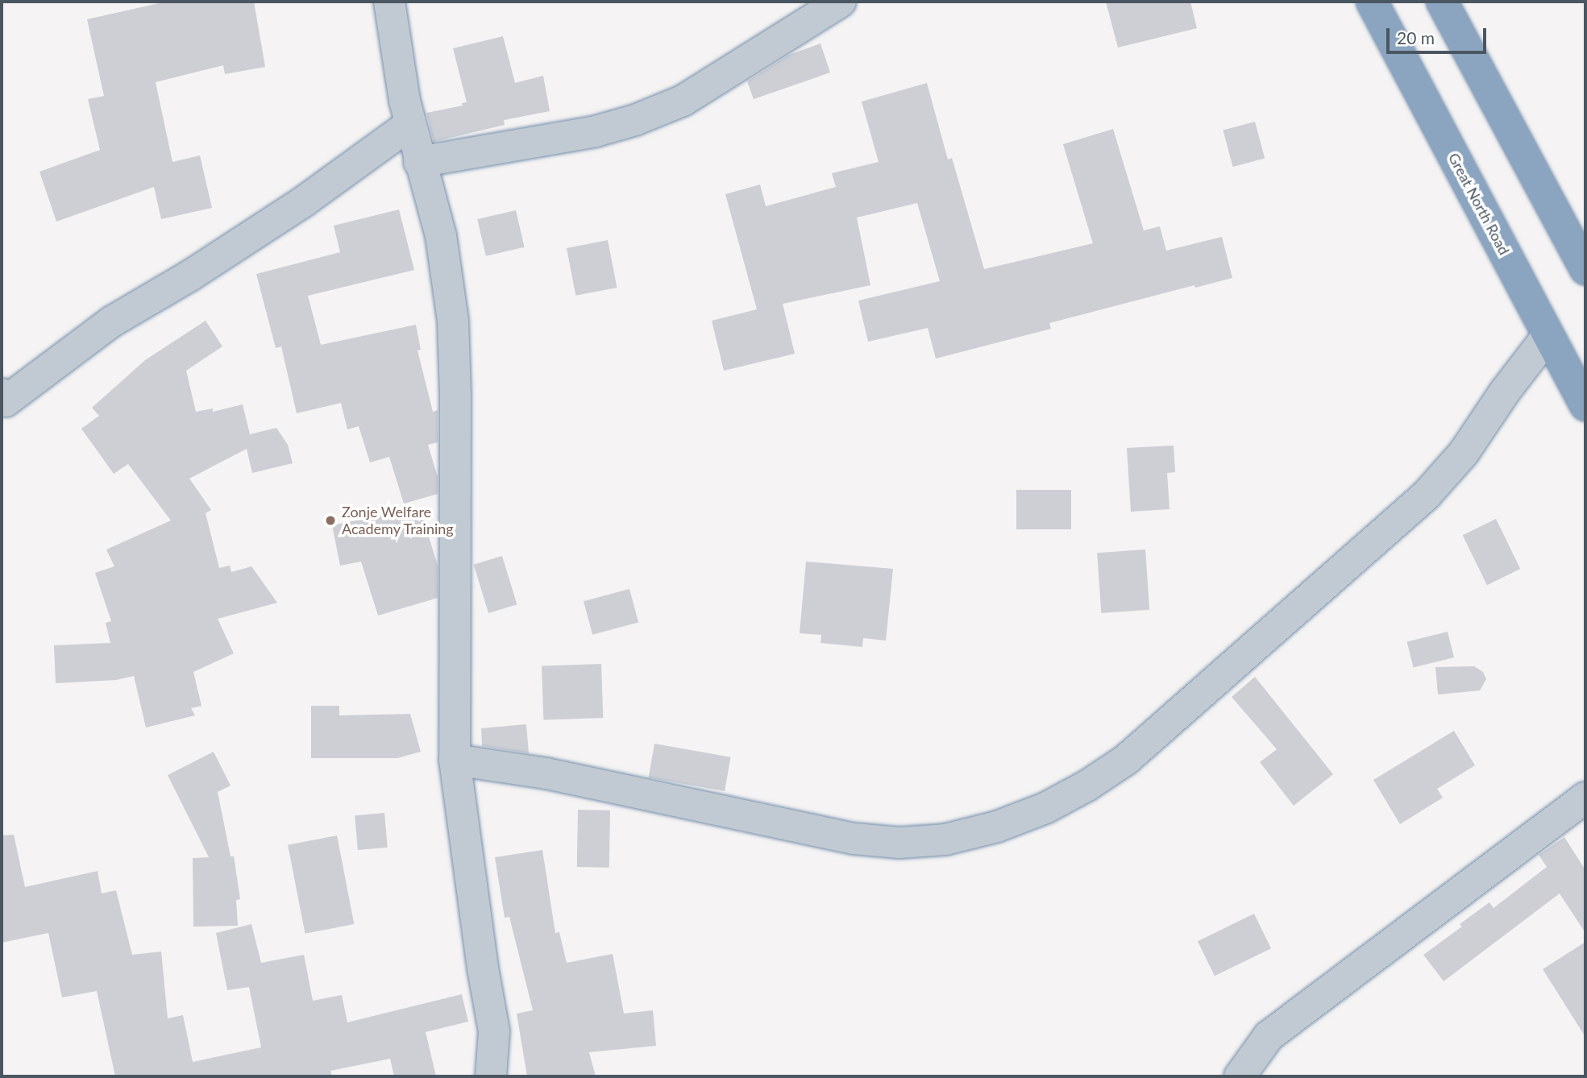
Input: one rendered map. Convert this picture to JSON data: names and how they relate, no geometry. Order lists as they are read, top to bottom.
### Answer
{
  "streets": {
    "highway": ["Great North Road"]
  },
  "places": ["Zonje Welfare Academy Training"],
  "scale_bar": "20 m"
}
